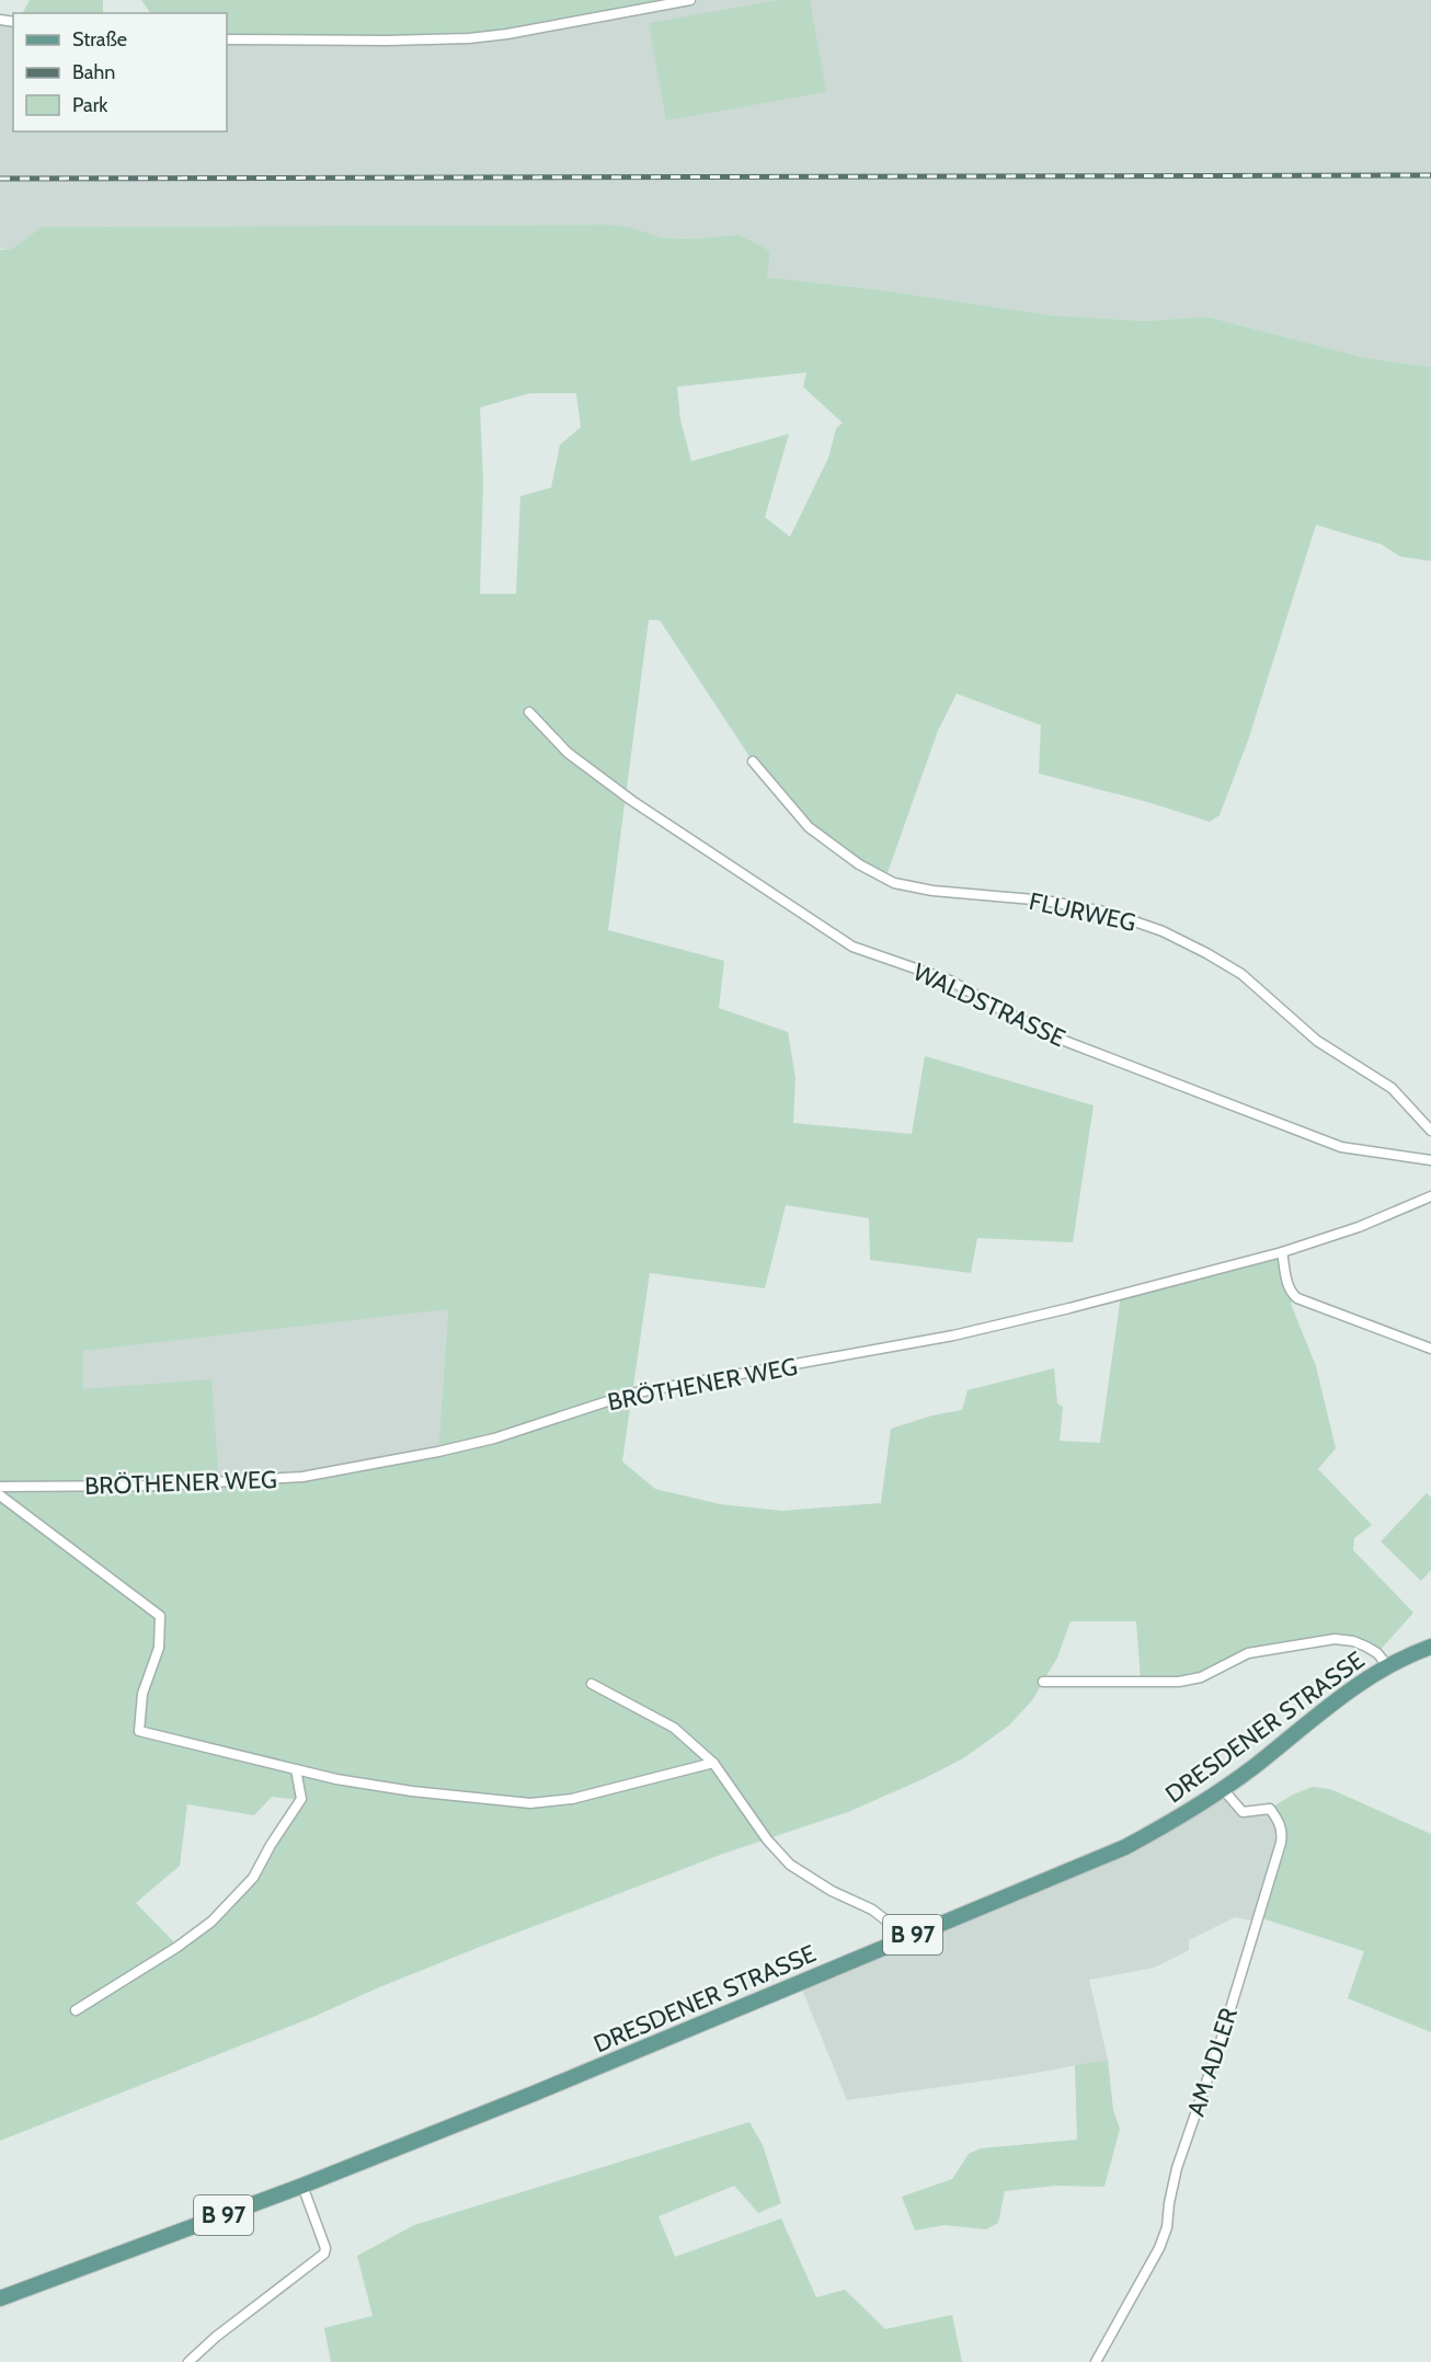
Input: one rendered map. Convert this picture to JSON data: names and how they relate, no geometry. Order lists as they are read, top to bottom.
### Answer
{
  "streets": {
    "main road": ["DRESDENER STRASSE", "B 97"],
    "street": [
      "FLURWEG",
      "WALDSTRASSE",
      "BRÖTHENER WEG",
      "AM ADLER"
    ]
  },
  "crossings": [
    ["DRESDENER STRASSE", "AM ADLER"]
  ],
  "legend": ["Straße", "Bahn", "Park"]
}
